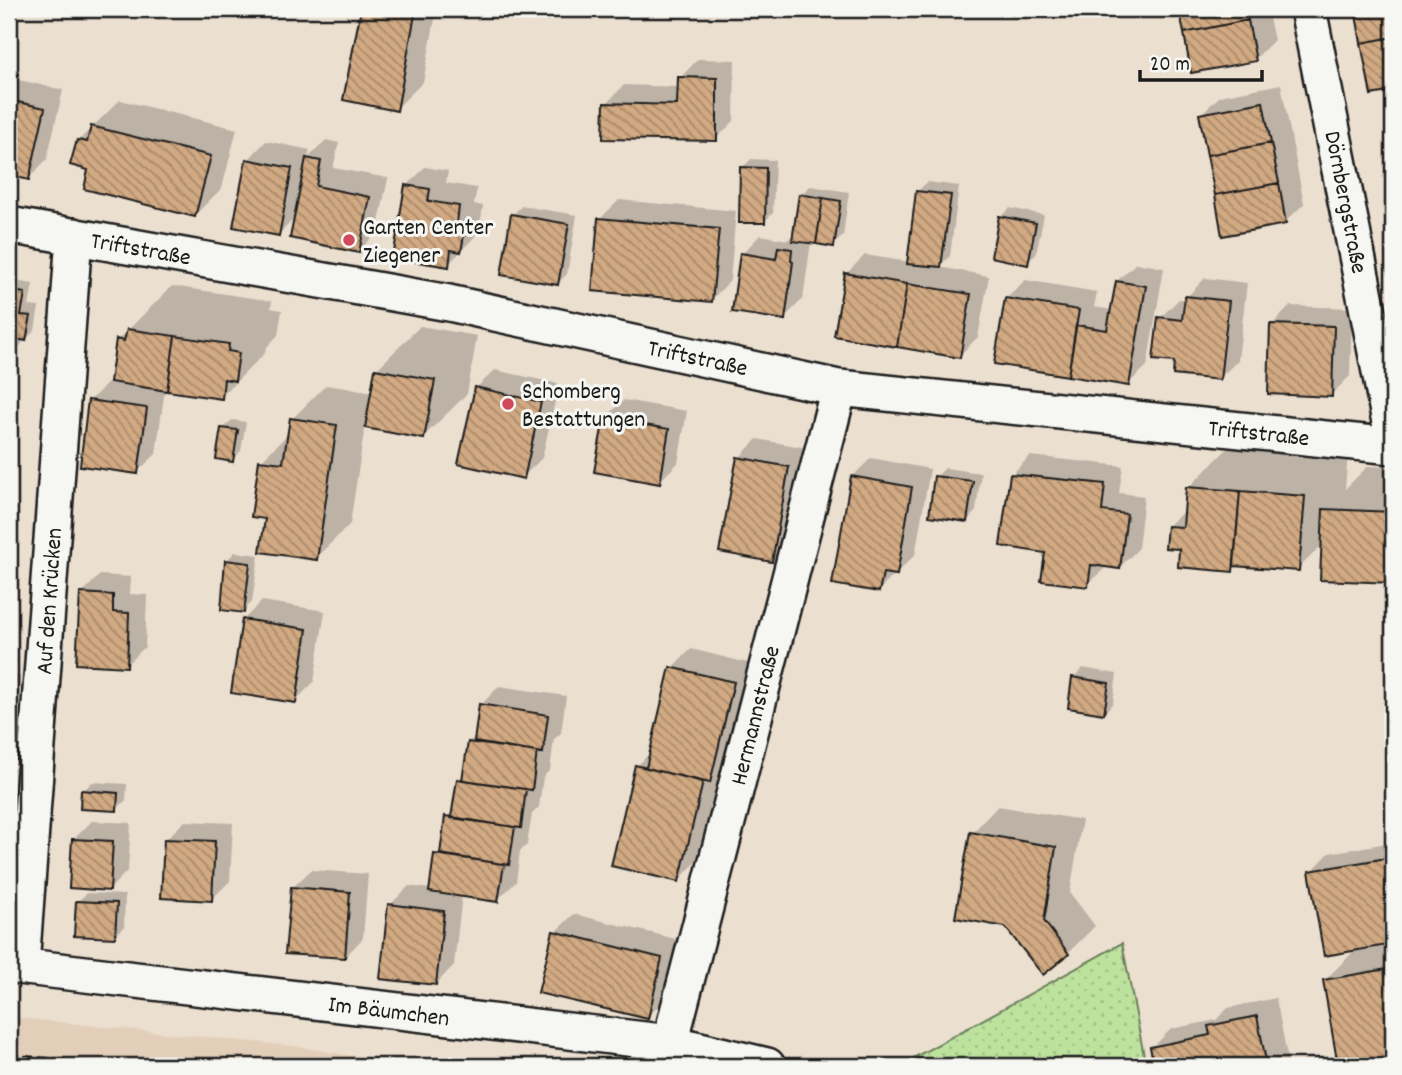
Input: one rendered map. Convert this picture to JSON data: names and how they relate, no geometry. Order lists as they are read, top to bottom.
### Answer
{
  "streets": {
    "street": [
      "Dörnbergstraße",
      "Triftstraße",
      "Auf den Krücken",
      "Hermannstraße",
      "Im Bäumchen"
    ]
  },
  "crossings": [
    ["Triftstraße", "Auf den Krücken"],
    ["Triftstraße", "Hermannstraße"],
    ["Auf den Krücken", "Im Bäumchen"],
    ["Hermannstraße", "Im Bäumchen"]
  ],
  "places": ["Garten Center Ziegener", "Schomberg Bestattungen"],
  "scale_bar": "20 m"
}
